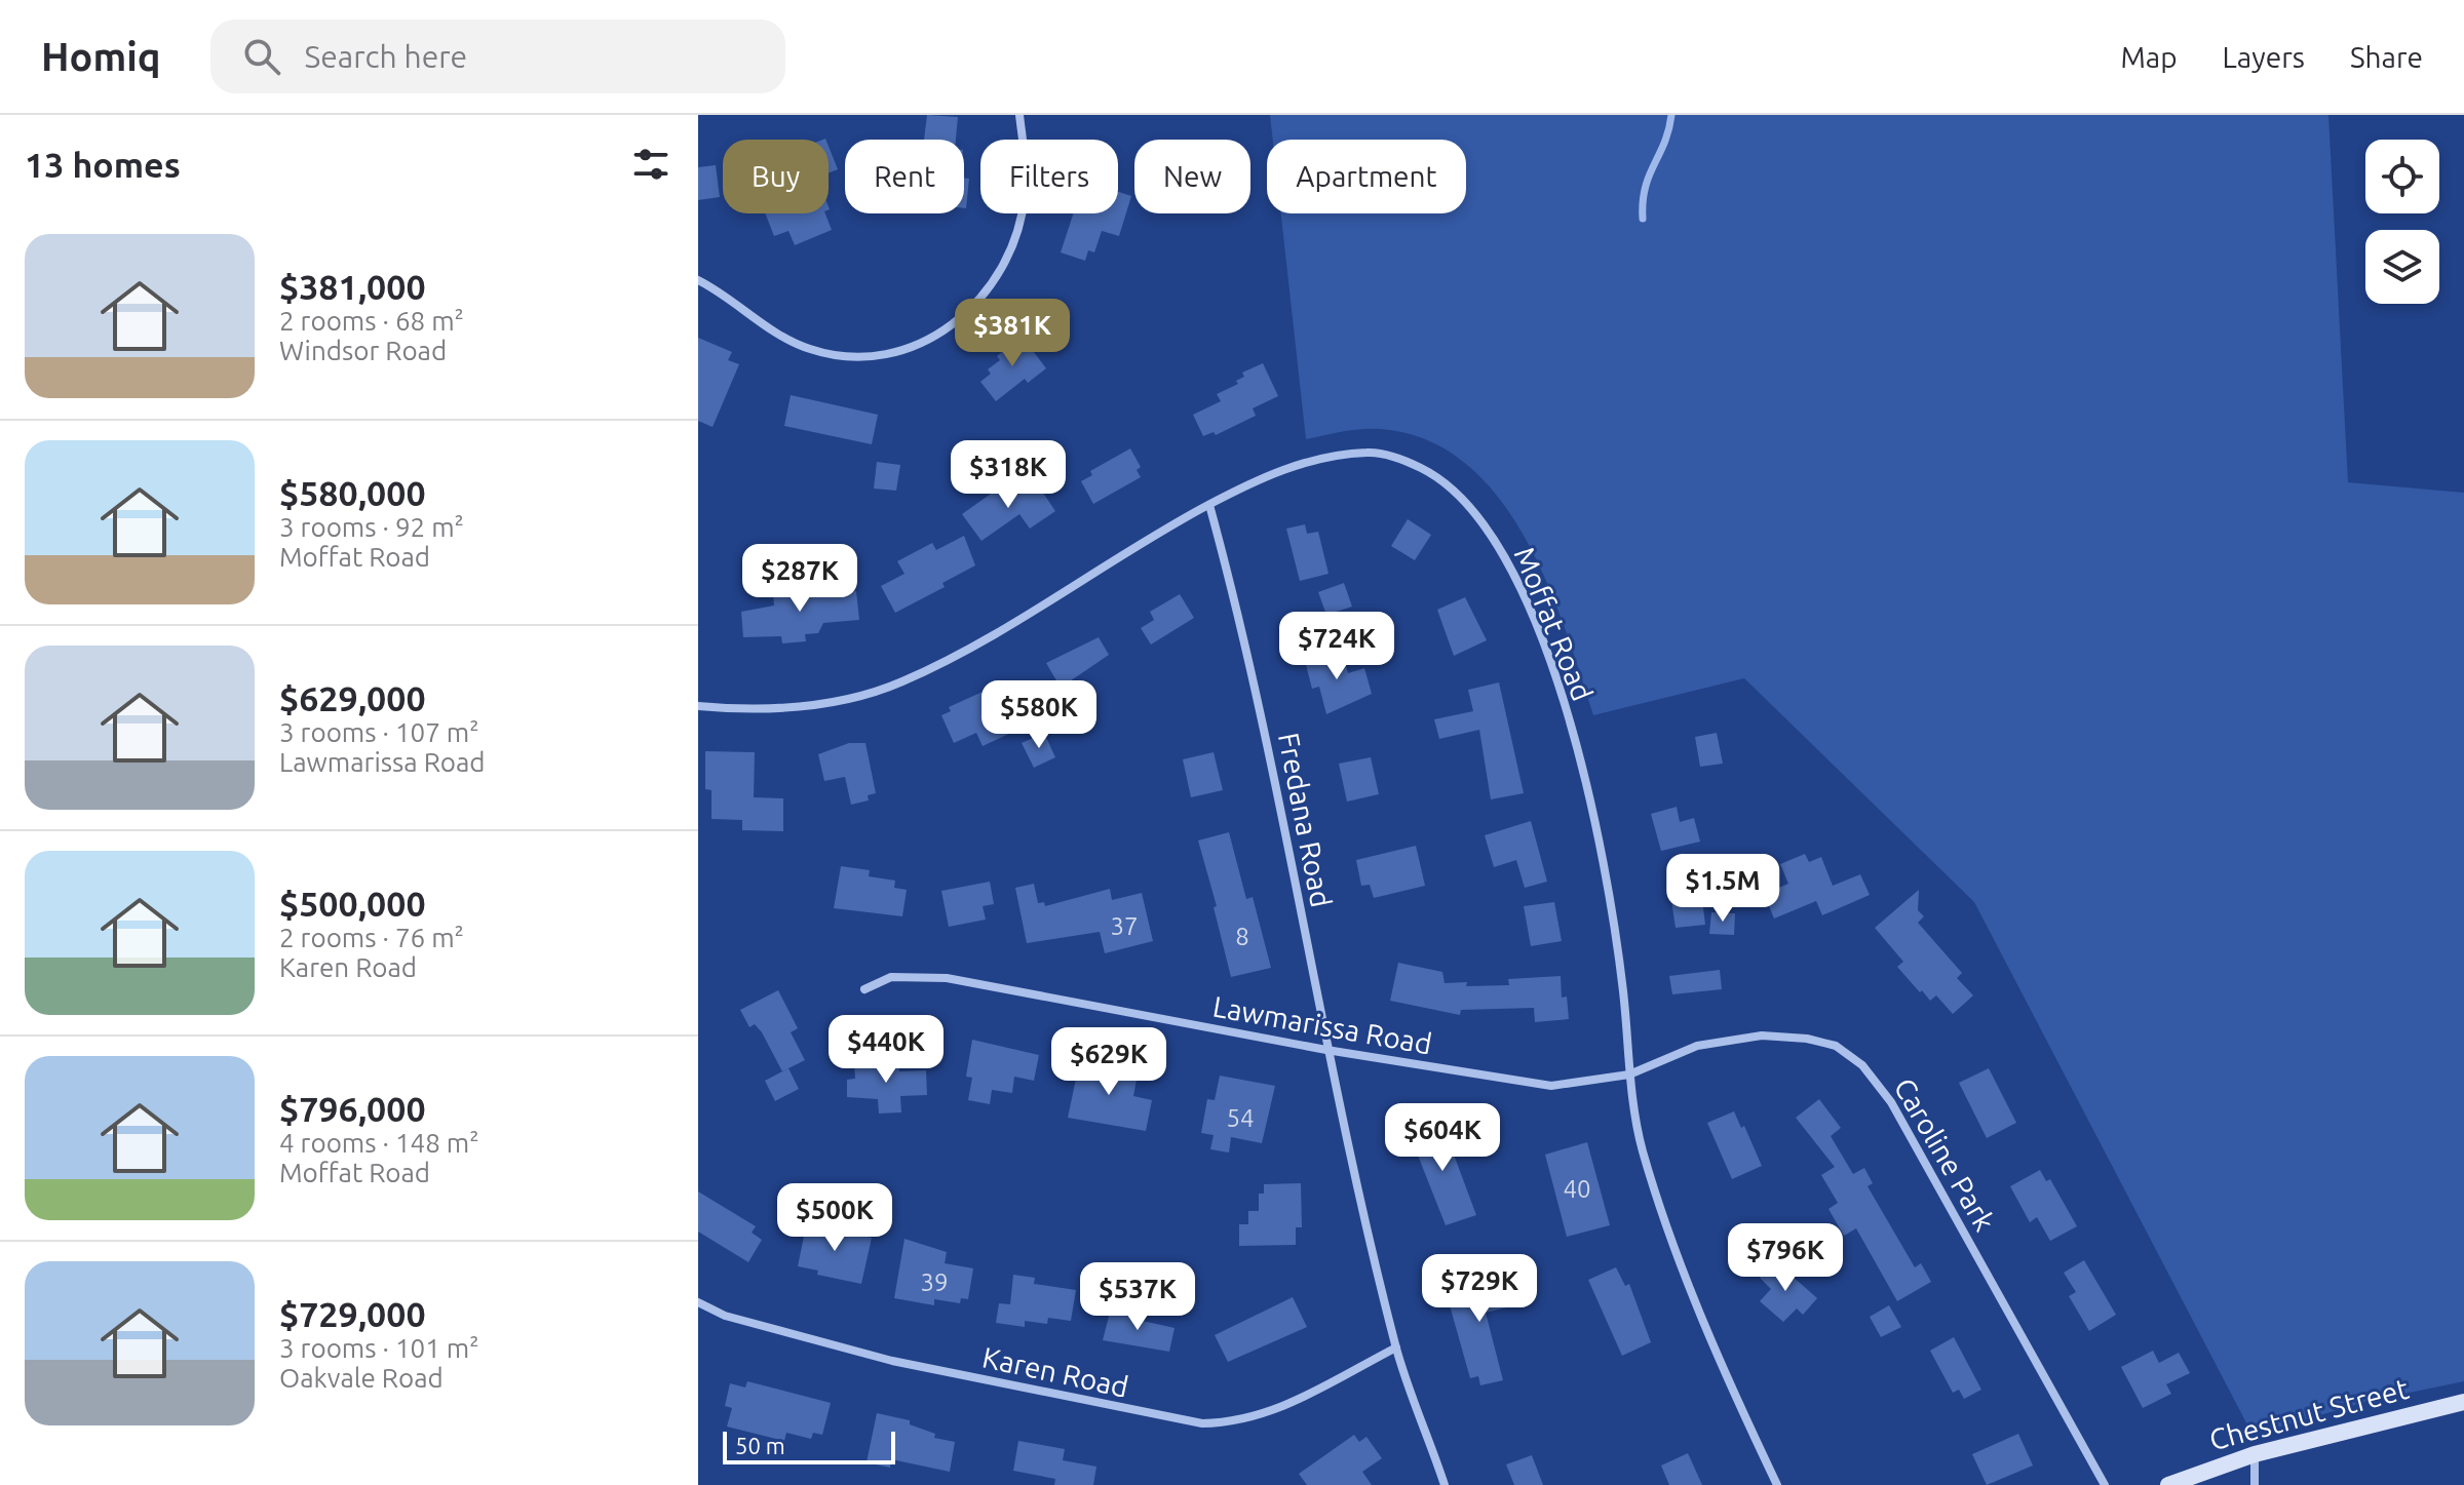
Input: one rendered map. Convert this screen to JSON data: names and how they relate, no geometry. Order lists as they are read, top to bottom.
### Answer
{
  "streets": {
    "main road": ["Chestnut Street"],
    "street": [
      "Moffat Road",
      "Fredana Road",
      "Lawmarissa Road",
      "Caroline Park",
      "Karen Road"
    ]
  },
  "crossings": [
    ["Moffat Road", "Fredana Road"],
    ["Moffat Road", "Lawmarissa Road"],
    ["Moffat Road", "Caroline Park"],
    ["Fredana Road", "Lawmarissa Road"],
    ["Fredana Road", "Karen Road"],
    ["Lawmarissa Road", "Caroline Park"]
  ],
  "house_numbers": [
    "37",
    "8",
    "54",
    "40",
    "39"
  ],
  "scale_bar": "50 m",
  "page": {
    "header": "Homiq",
    "search": "Search here",
    "nav": ["Map", "Layers", "Share"],
    "heading": "13 homes",
    "chip": [
      "Buy",
      "Rent",
      "Filters",
      "New",
      "Apartment"
    ],
    "list": [
      {
        "name": "$381,000",
        "note": "2 rooms · 68 m² · Windsor Road"
      },
      {
        "name": "$580,000",
        "note": "3 rooms · 92 m² · Moffat Road"
      },
      {
        "name": "$629,000",
        "note": "3 rooms · 107 m² · Lawmarissa Road"
      },
      {
        "name": "$500,000",
        "note": "2 rooms · 76 m² · Karen Road"
      },
      {
        "name": "$796,000",
        "note": "4 rooms · 148 m² · Moffat Road"
      },
      {
        "name": "$729,000",
        "note": "3 rooms · 101 m² · Oakvale Road"
      }
    ],
    "price": [
      "$381K",
      "$318K",
      "$287K",
      "$724K",
      "$580K",
      "$1.5M",
      "$440K",
      "$629K",
      "$604K",
      "$500K",
      "$796K",
      "$729K",
      "$537K"
    ],
    "scale": "50 m"
  }
}
